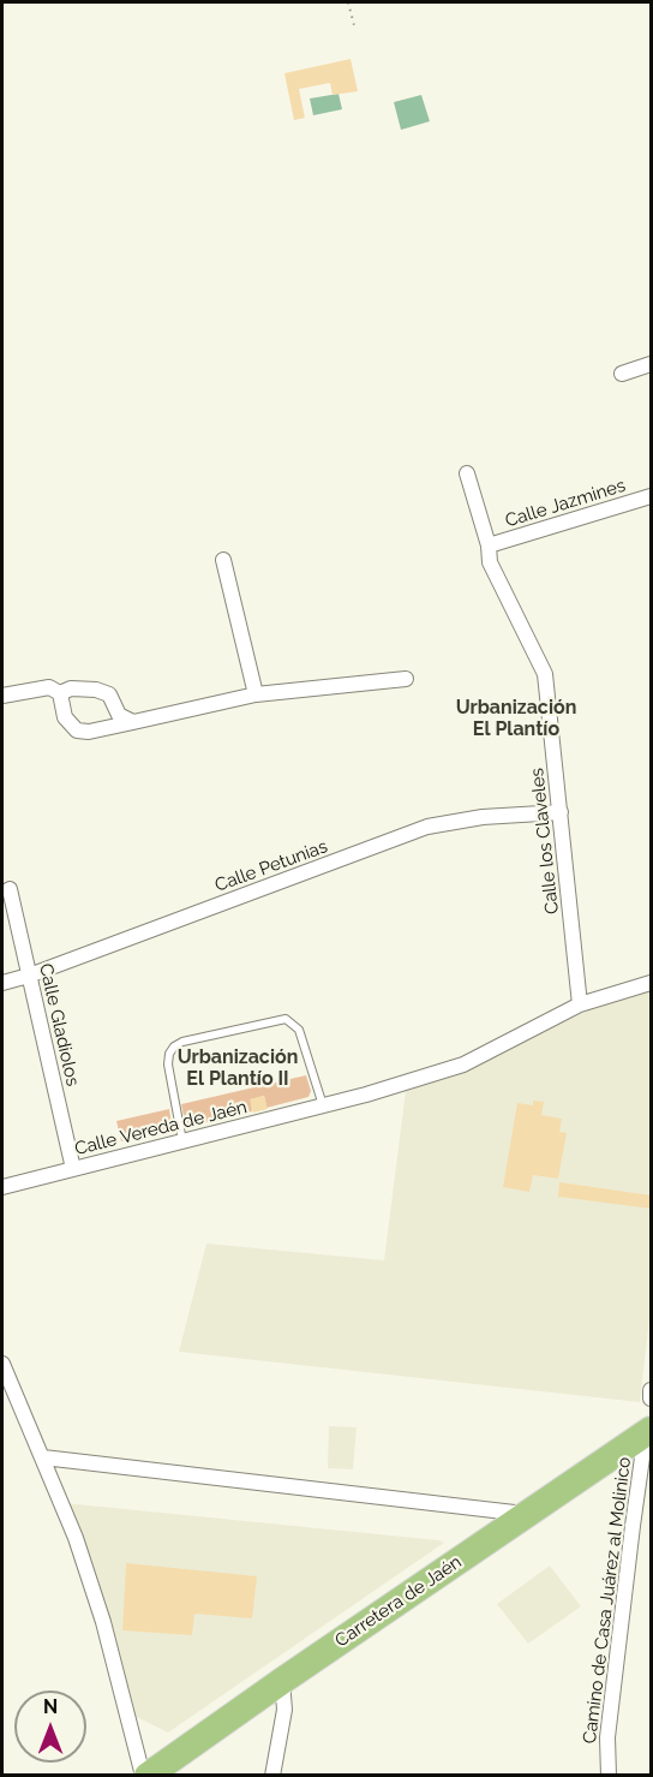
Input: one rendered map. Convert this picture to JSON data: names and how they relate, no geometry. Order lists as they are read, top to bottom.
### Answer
{
  "streets": {
    "highway": ["Carretera de Jaén"],
    "street": [
      "Calle Jazmines",
      "Calle los Claveles",
      "Calle Petunias",
      "Calle Gladiolos",
      "Calle Vereda de Jaén",
      "Camino de Casa Juárez al Molinico"
    ]
  },
  "crossings": [
    ["Calle Jazmines", "Calle los Claveles"],
    ["Calle los Claveles", "Calle Petunias"],
    ["Calle los Claveles", "Calle Vereda de Jaén"],
    ["Calle Petunias", "Calle Gladiolos"],
    ["Calle Gladiolos", "Calle Vereda de Jaén"],
    ["Camino de Casa Juárez al Molinico", "Carretera de Jaén"]
  ],
  "districts": ["Urbanización El Plantío", "Urbanización El Plantío II"],
  "north": "top"
}
